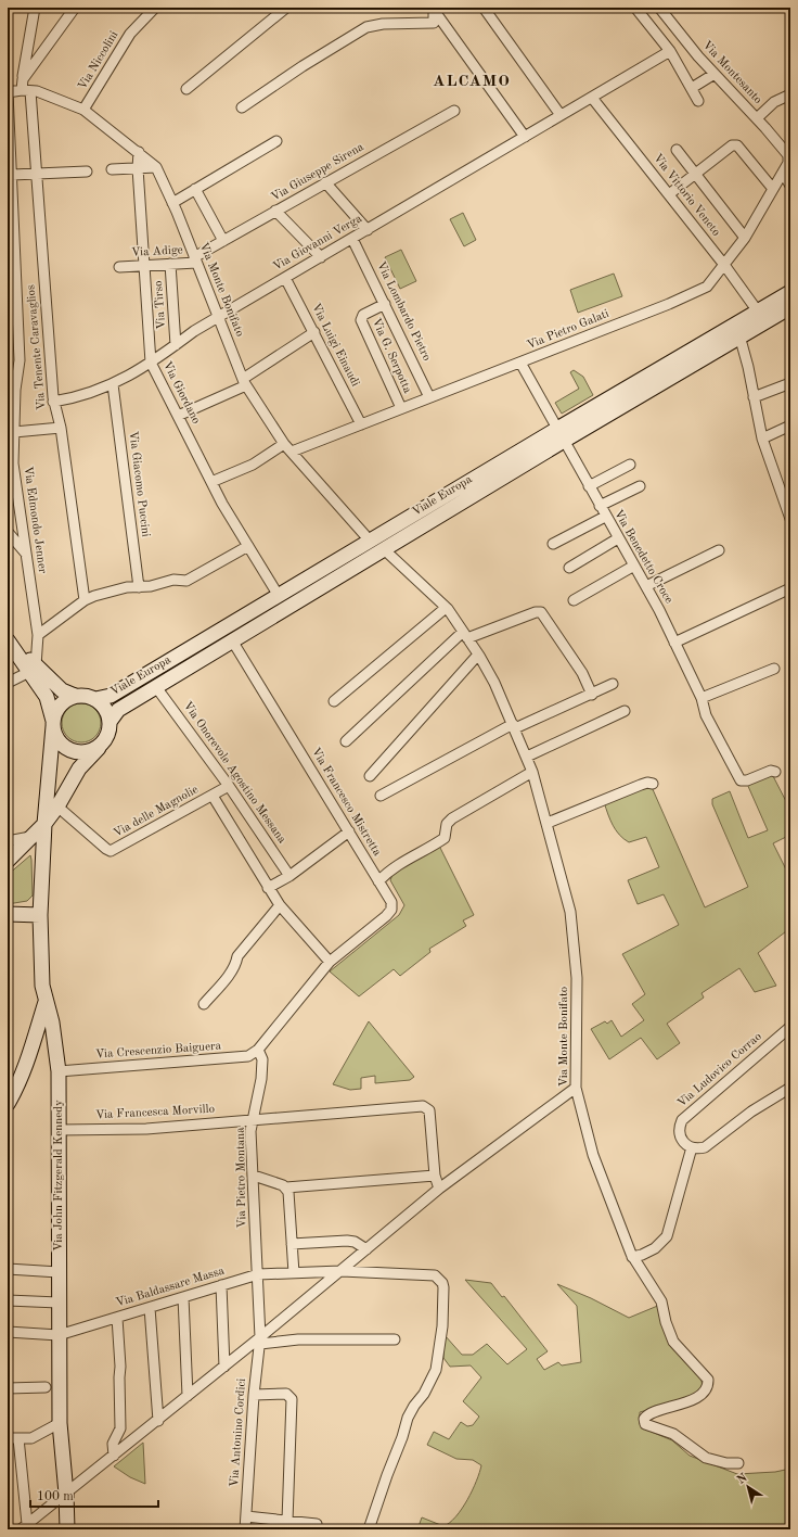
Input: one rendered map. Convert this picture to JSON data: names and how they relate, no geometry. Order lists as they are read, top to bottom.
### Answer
{
  "streets": {
    "street": [
      "Via Niccolini",
      "Via Montesanto",
      "Via Giuseppe Sirena",
      "Via Vittorio Veneto",
      "Via Giovanni Verga",
      "Via Adige",
      "Via Monte Bonifato",
      "Via Tirso",
      "Via Lombardo Pietro",
      "Via Pietro Galati",
      "Via Luigi Einaudi",
      "Via Tenente Caravaglios",
      "Via G. Serpotta",
      "Via Giordano",
      "Via Giacomo Puccini",
      "Viale Europa",
      "Via Edmondo Jenner",
      "Via Benedetto Croce",
      "Via Onorevole Agostino Messana",
      "Via Francesco Mistretta",
      "Via delle Magnolie",
      "Via Crescenzio Baiguera",
      "Via Ludovico Corrao",
      "Via Francesca Morvillo",
      "Via John Fitzgerald Kennedy",
      "Via Pietro Montana",
      "Via Baldassare Massa",
      "Via Antonino Cordici"
    ]
  },
  "crossings": [
    ["Via Niccolini", "Via Monte Bonifato"],
    ["Via Montesanto", "Via Pietro Galati"],
    ["Via Giuseppe Sirena", "Via Adige"],
    ["Via Giuseppe Sirena", "Via Monte Bonifato"],
    ["Via Vittorio Veneto", "Via Giovanni Verga"],
    ["Via Vittorio Veneto", "Via Pietro Galati"],
    ["Via Vittorio Veneto", "Viale Europa"],
    ["Via Giovanni Verga", "Via Monte Bonifato"],
    ["Via Giovanni Verga", "Via Tirso"],
    ["Via Giovanni Verga", "Via Lombardo Pietro"],
    ["Via Giovanni Verga", "Via Luigi Einaudi"],
    ["Via Giovanni Verga", "Via Tenente Caravaglios"],
    ["Via Giovanni Verga", "Via Giordano"],
    ["Via Giovanni Verga", "Via Giacomo Puccini"],
    ["Via Adige", "Via Monte Bonifato"],
    ["Via Adige", "Via Tirso"],
    ["Via Adige", "Via Giordano"],
    ["Via Monte Bonifato", "Via Pietro Galati"],
    ["Via Monte Bonifato", "Via Tenente Caravaglios"],
    ["Via Monte Bonifato", "Via Giordano"],
    ["Via Monte Bonifato", "Viale Europa"],
    ["Via Lombardo Pietro", "Via Pietro Galati"],
    ["Via Lombardo Pietro", "Via G. Serpotta"],
    ["Via Pietro Galati", "Via Luigi Einaudi"],
    ["Via Pietro Galati", "Via G. Serpotta"],
    ["Via Pietro Galati", "Via Benedetto Croce"],
    ["Via Giordano", "Viale Europa"],
    ["Viale Europa", "Via Benedetto Croce"],
    ["Viale Europa", "Via Onorevole Agostino Messana"],
    ["Viale Europa", "Via Francesco Mistretta"],
    ["Viale Europa", "Via John Fitzgerald Kennedy"],
    ["Via Onorevole Agostino Messana", "Via delle Magnolie"],
    ["Via Crescenzio Baiguera", "Via John Fitzgerald Kennedy"],
    ["Via Crescenzio Baiguera", "Via Pietro Montana"],
    ["Via Francesca Morvillo", "Via John Fitzgerald Kennedy"],
    ["Via Francesca Morvillo", "Via Pietro Montana"],
    ["Via John Fitzgerald Kennedy", "Via Baldassare Massa"],
    ["Via Pietro Montana", "Via Baldassare Massa"],
    ["Via Pietro Montana", "Via Antonino Cordici"]
  ],
  "districts": ["ALCAMO"],
  "scale_bar": "100 m",
  "north": "top left"
}
